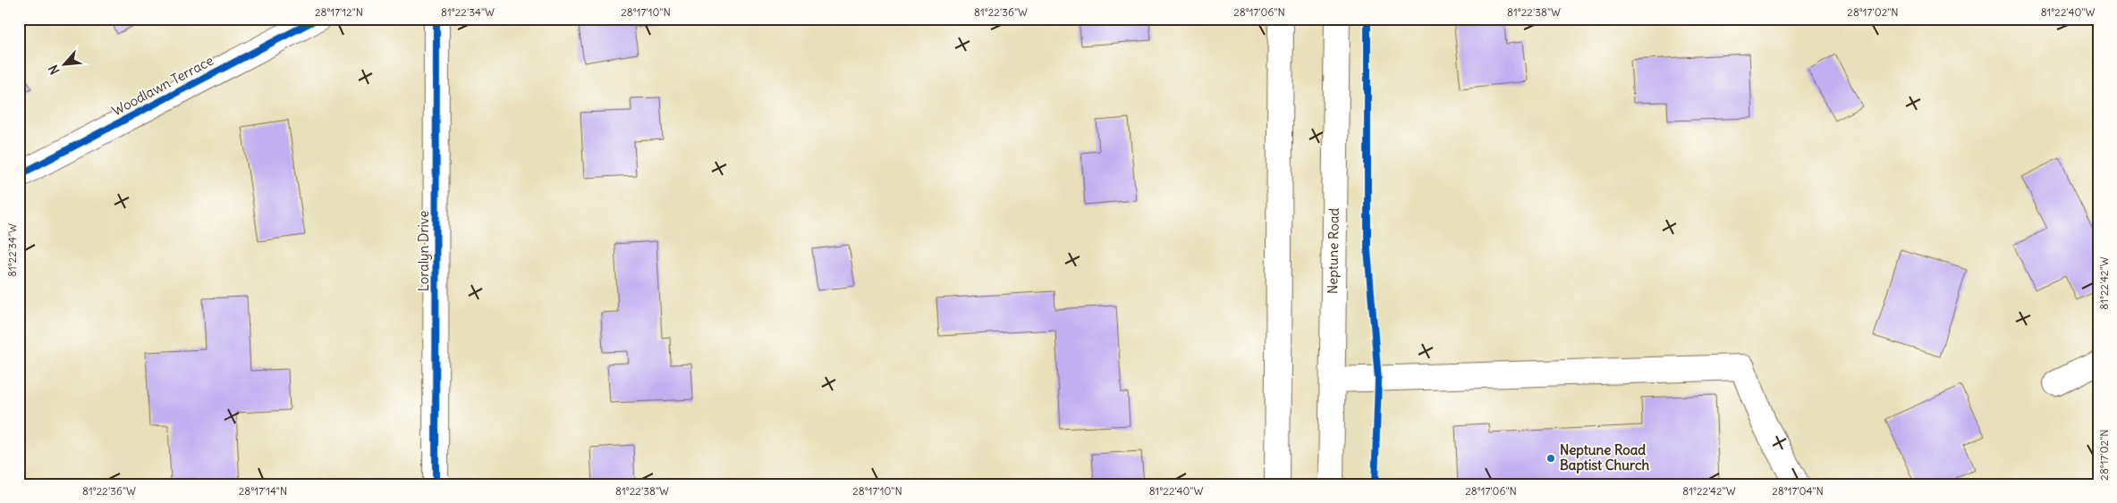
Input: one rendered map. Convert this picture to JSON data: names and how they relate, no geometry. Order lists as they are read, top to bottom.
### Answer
{
  "streets": {
    "main road": ["Woodlawn Terrace", "Loralyn Drive", "Neptune Road"]
  },
  "places": ["Neptune Road Baptist Church"],
  "north": "bottom left",
  "coordinates": [
    "28°17'12\"N",
    "81°22'34\"W",
    "28°17'10\"N",
    "81°22'36\"W",
    "28°17'06\"N",
    "81°22'38\"W",
    "28°17'02\"N",
    "81°22'40\"W",
    "81°22'42\"W",
    "28°17'14\"N",
    "28°17'04\"N"
  ]
}
